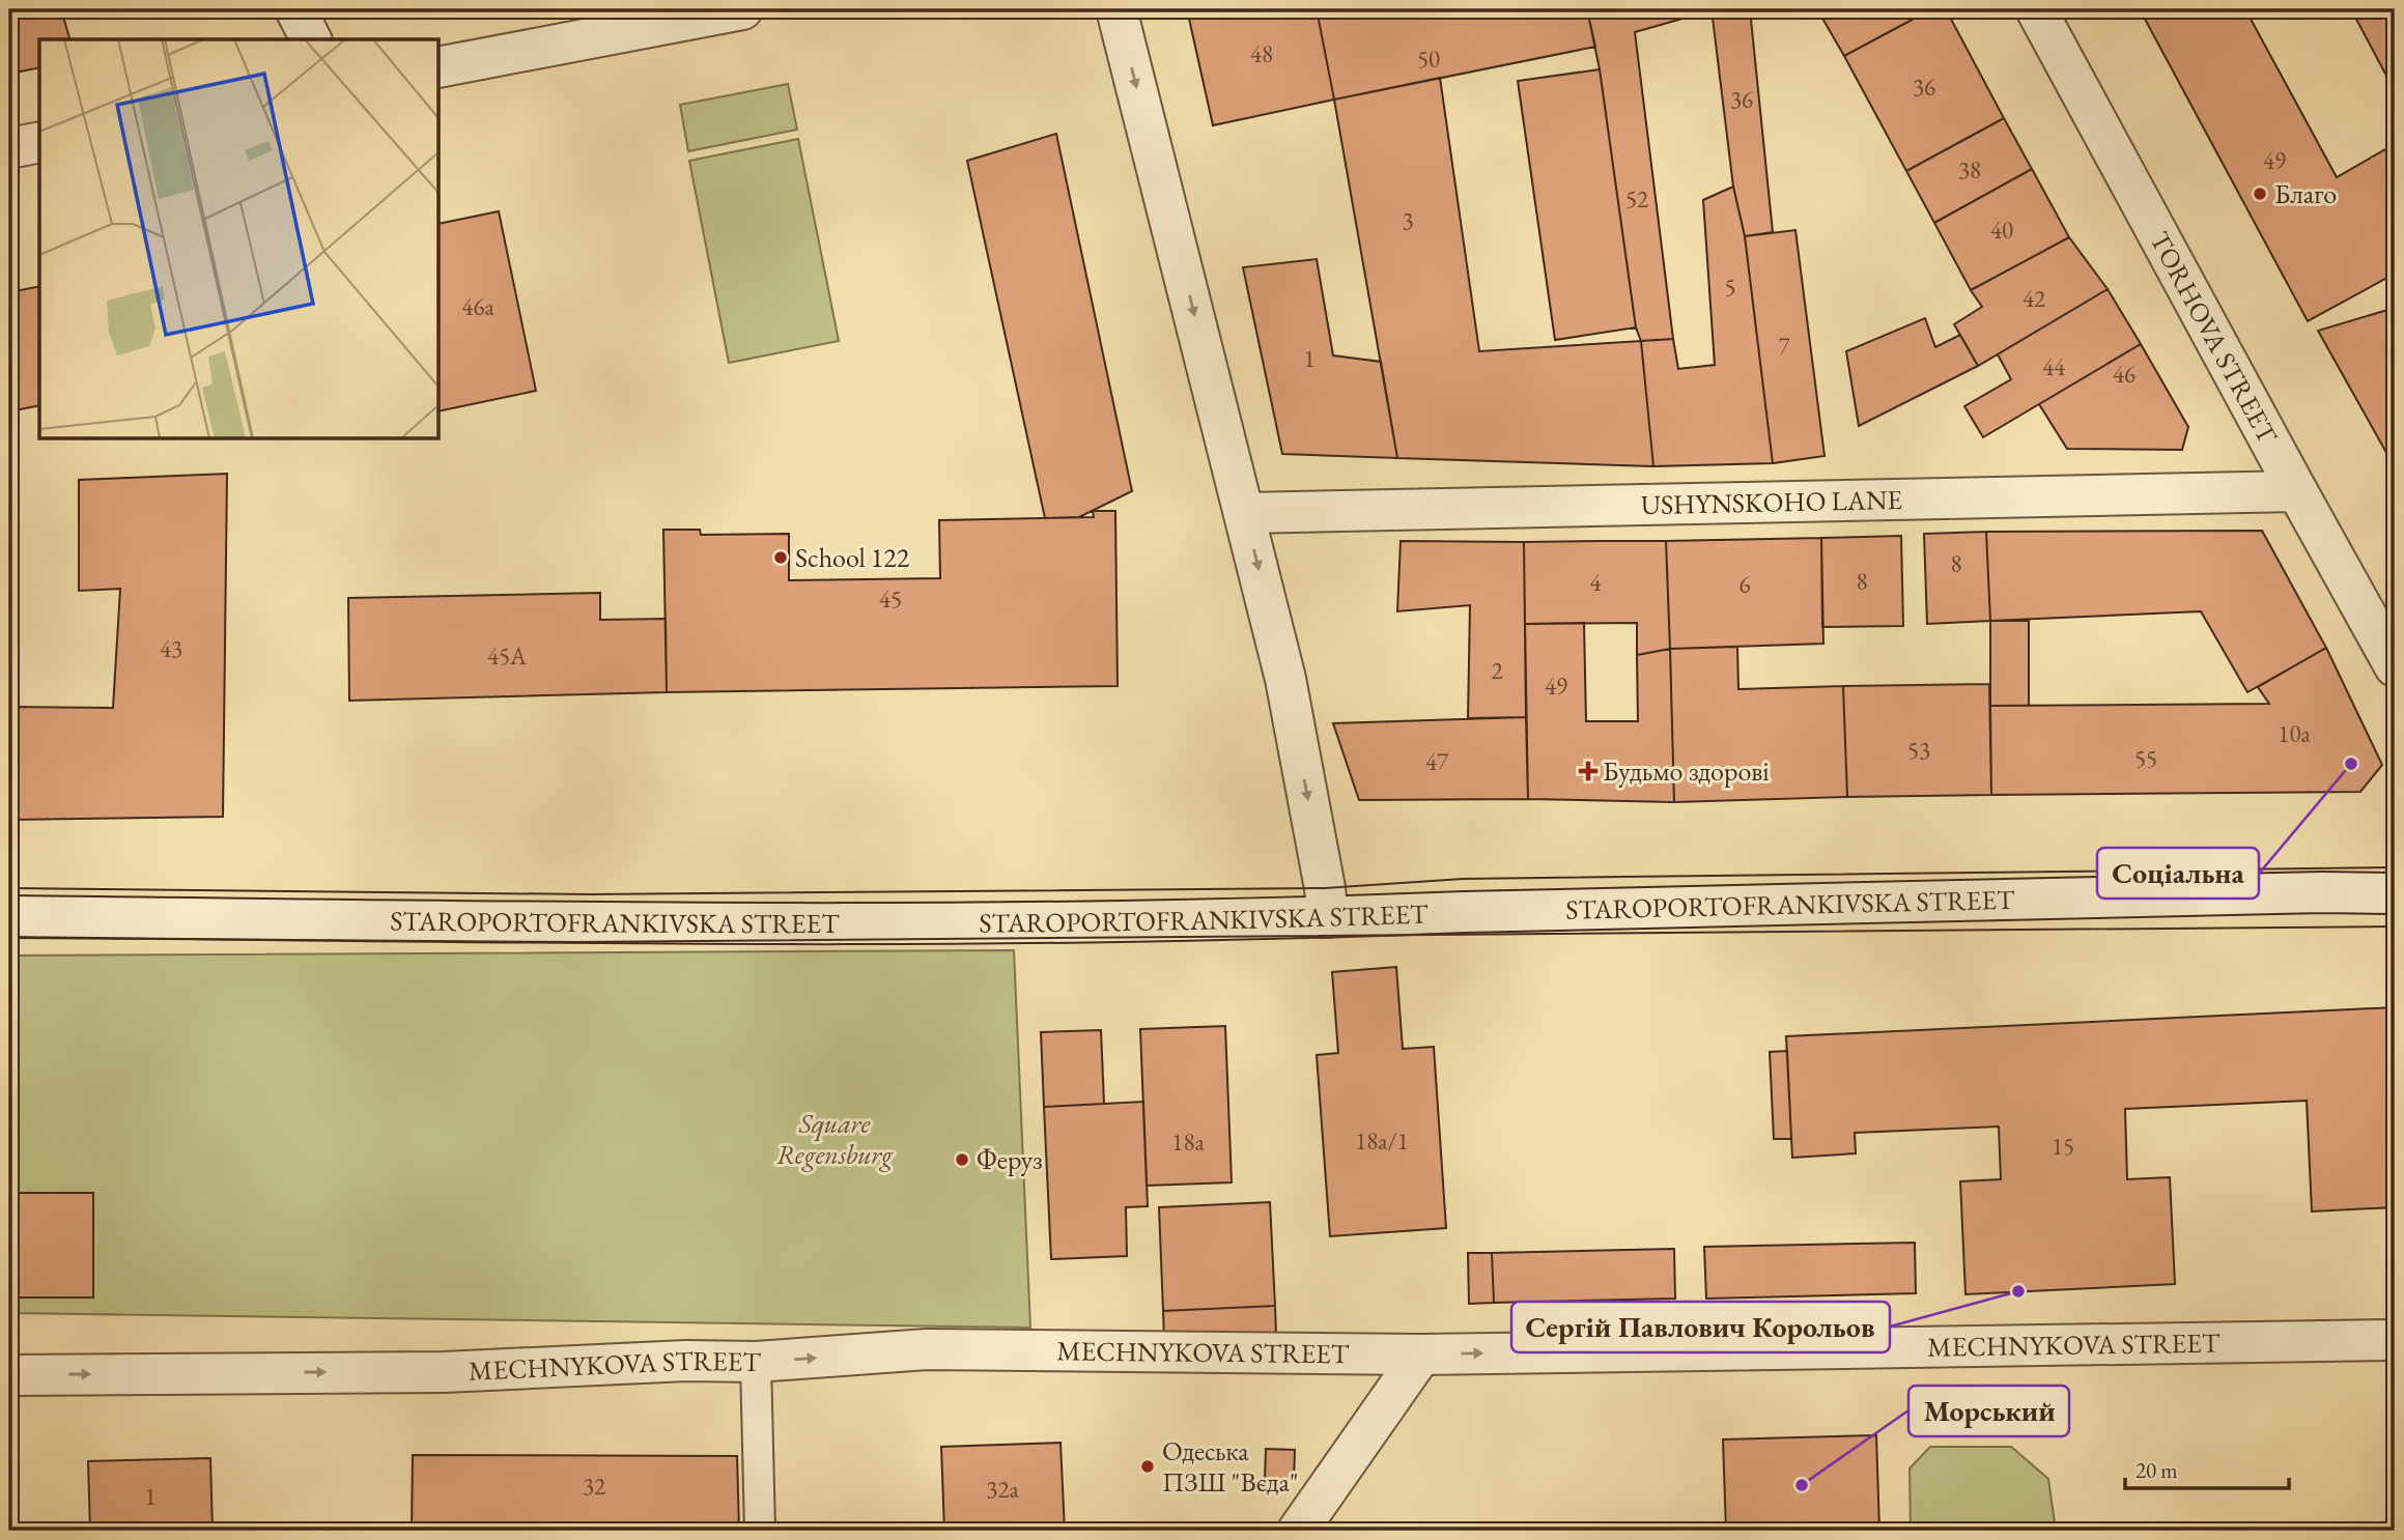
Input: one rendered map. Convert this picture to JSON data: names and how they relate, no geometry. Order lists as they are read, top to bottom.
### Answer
{
  "streets": {
    "street": [
      "TORHOVA STREET",
      "USHYNSKOHO LANE",
      "STAROPORTOFRANKIVSKA STREET",
      "MECHNYKOVA STREET"
    ]
  },
  "crossings": [
    ["TORHOVA STREET", "USHYNSKOHO LANE"]
  ],
  "one_way": ["MECHNYKOVA STREET"],
  "parks": ["Square Regensburg"],
  "places": {
    "other": [
      "Благо",
      "School 122",
      "Соціальна",
      "Феруз",
      "Сергій Павлович Корольов",
      "Одеська ПЗШ \"Вєда\"",
      "Морський"
    ],
    "health": ["Будьмо здорові"]
  },
  "house_numbers": [
    "48",
    "50",
    "36",
    "36",
    "49",
    "38",
    "52",
    "3",
    "40",
    "5",
    "42",
    "46а",
    "7",
    "1",
    "44",
    "46",
    "8",
    "8",
    "4",
    "6",
    "45",
    "43",
    "45А",
    "2",
    "49",
    "10а",
    "53",
    "55",
    "47",
    "18а/1",
    "18а",
    "15",
    "32",
    "32а",
    "1"
  ],
  "scale_bar": "20 m"
}
